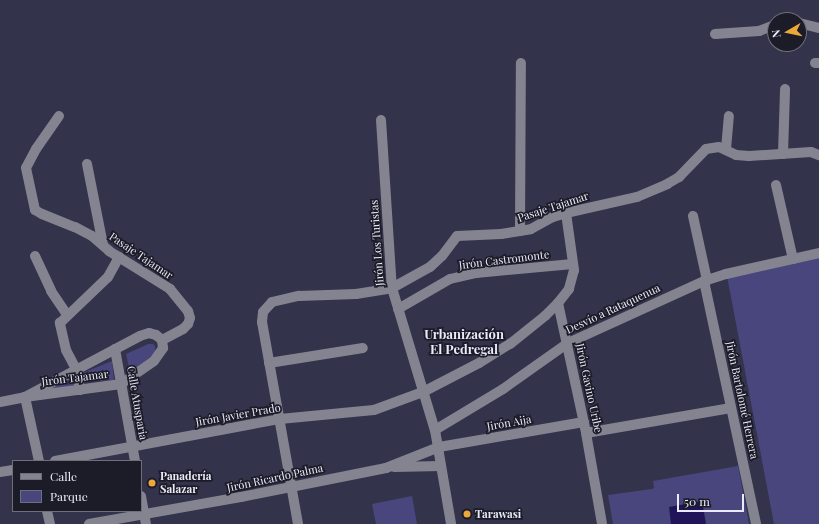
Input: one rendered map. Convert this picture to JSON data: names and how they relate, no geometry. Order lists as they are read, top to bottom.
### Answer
{
  "streets": {
    "street": [
      "Pasaje Tajamar",
      "Jirón Los Turistas",
      "Jirón Castromonte",
      "Desvío a Rataquenua",
      "Jirón Tajamar",
      "Jirón Gavino Uribe",
      "Jirón Bartolomé Herrera",
      "Calle Atusparia",
      "Jirón Javier Prado",
      "Jirón Aija",
      "Jirón Ricardo Palma"
    ]
  },
  "crossings": [
    ["Pasaje Tajamar", "Jirón Los Turistas"],
    ["Pasaje Tajamar", "Jirón Tajamar"],
    ["Jirón Los Turistas", "Jirón Castromonte"],
    ["Jirón Los Turistas", "Desvío a Rataquenua"],
    ["Jirón Los Turistas", "Jirón Javier Prado"],
    ["Jirón Los Turistas", "Jirón Aija"],
    ["Jirón Los Turistas", "Jirón Ricardo Palma"],
    ["Desvío a Rataquenua", "Jirón Gavino Uribe"],
    ["Desvío a Rataquenua", "Jirón Bartolomé Herrera"],
    ["Jirón Tajamar", "Calle Atusparia"],
    ["Jirón Gavino Uribe", "Jirón Javier Prado"],
    ["Jirón Gavino Uribe", "Jirón Aija"],
    ["Calle Atusparia", "Jirón Javier Prado"],
    ["Jirón Aija", "Jirón Ricardo Palma"]
  ],
  "districts": ["Urbanización El Pedregal"],
  "places": ["Panadería Salazar", "Tarawasi"],
  "legend": ["Calle", "Parque"],
  "scale_bar": "50 m",
  "north": "left"
}
